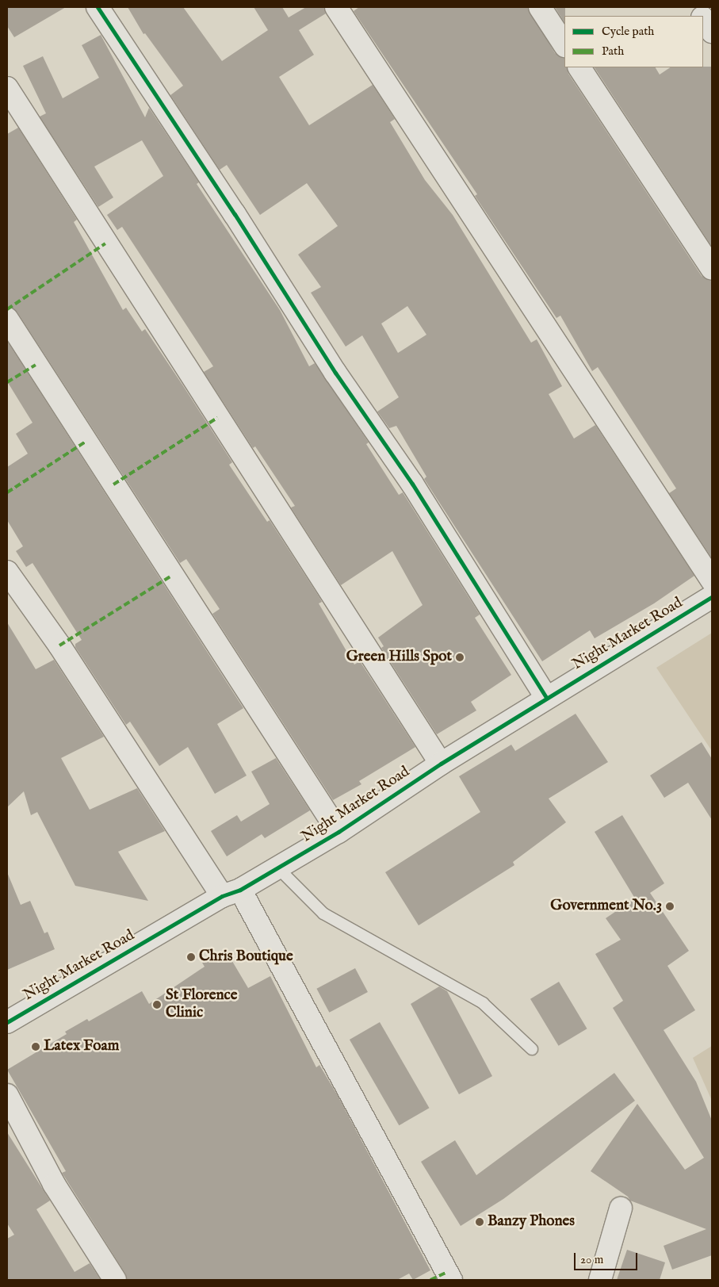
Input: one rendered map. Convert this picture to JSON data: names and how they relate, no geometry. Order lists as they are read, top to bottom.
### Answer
{
  "streets": {
    "street": ["Night Market Road"]
  },
  "places": [
    "Green Hills Spot",
    "Government No.3",
    "Chris Boutique",
    "St Florence Clinic",
    "Latex Foam",
    "Banzy Phones"
  ],
  "legend": ["Cycle path", "Path"],
  "scale_bar": "20 m"
}
